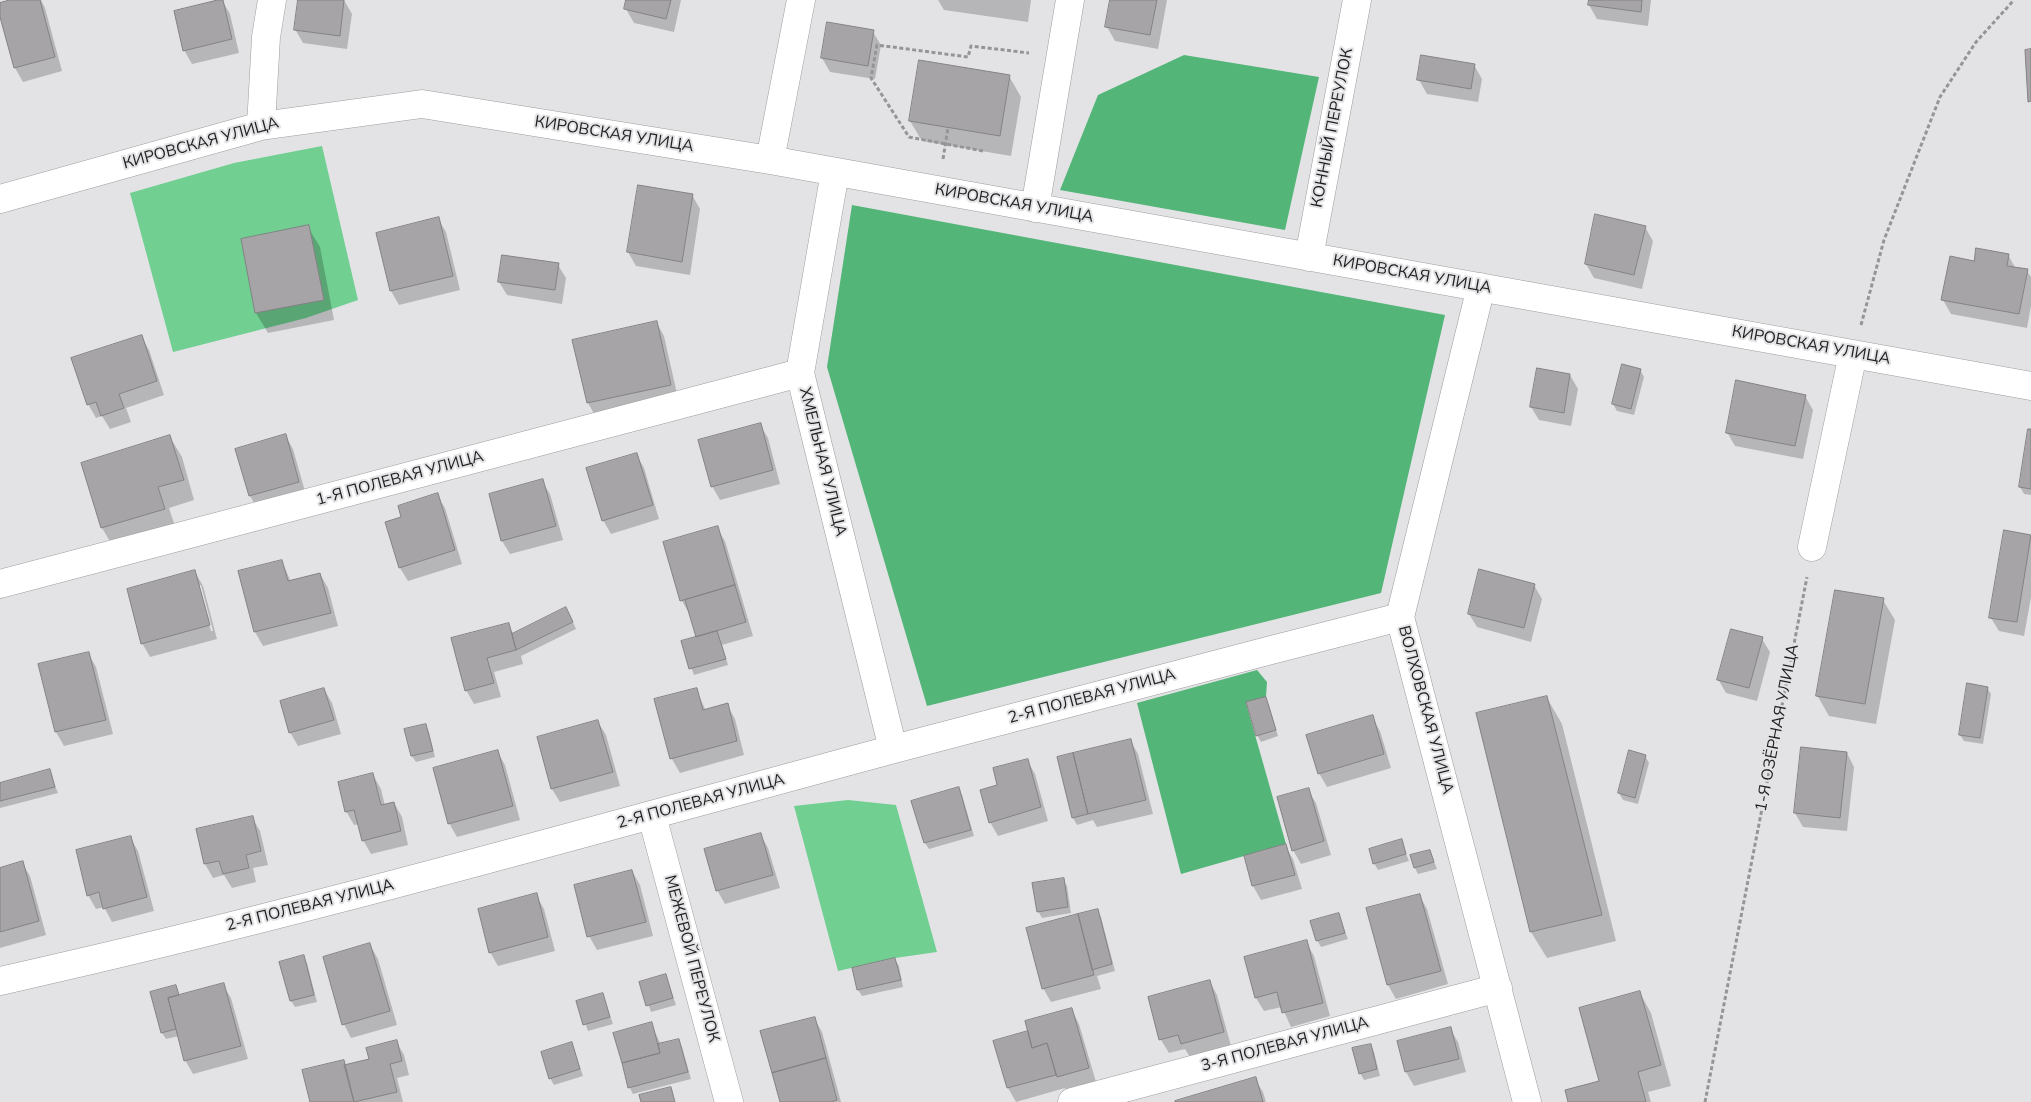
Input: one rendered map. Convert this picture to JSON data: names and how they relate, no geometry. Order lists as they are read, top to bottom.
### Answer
{
  "streets": {
    "street": [
      "КОННЫЙ ПЕРЕУЛОК",
      "КИРОВСКАЯ УЛИЦА",
      "ХМЕЛЬНАЯ УЛИЦА",
      "1-Я ПОЛЕВАЯ УЛИЦА",
      "2-Я ПОЛЕВАЯ УЛИЦА",
      "ВОЛХОВСКАЯ УЛИЦА",
      "МЕЖЕВОЙ ПЕРЕУЛОК",
      "3-Я ПОЛЕВАЯ УЛИЦА"
    ],
    "path": ["1-Я ОЗЁРНАЯ УЛИЦА"]
  },
  "crossings": [
    ["КОННЫЙ ПЕРЕУЛОК", "КИРОВСКАЯ УЛИЦА"],
    ["КИРОВСКАЯ УЛИЦА", "ХМЕЛЬНАЯ УЛИЦА"],
    ["КИРОВСКАЯ УЛИЦА", "ВОЛХОВСКАЯ УЛИЦА"],
    ["ХМЕЛЬНАЯ УЛИЦА", "1-Я ПОЛЕВАЯ УЛИЦА"],
    ["ХМЕЛЬНАЯ УЛИЦА", "2-Я ПОЛЕВАЯ УЛИЦА"],
    ["2-Я ПОЛЕВАЯ УЛИЦА", "ВОЛХОВСКАЯ УЛИЦА"],
    ["2-Я ПОЛЕВАЯ УЛИЦА", "МЕЖЕВОЙ ПЕРЕУЛОК"],
    ["ВОЛХОВСКАЯ УЛИЦА", "3-Я ПОЛЕВАЯ УЛИЦА"]
  ]
}
